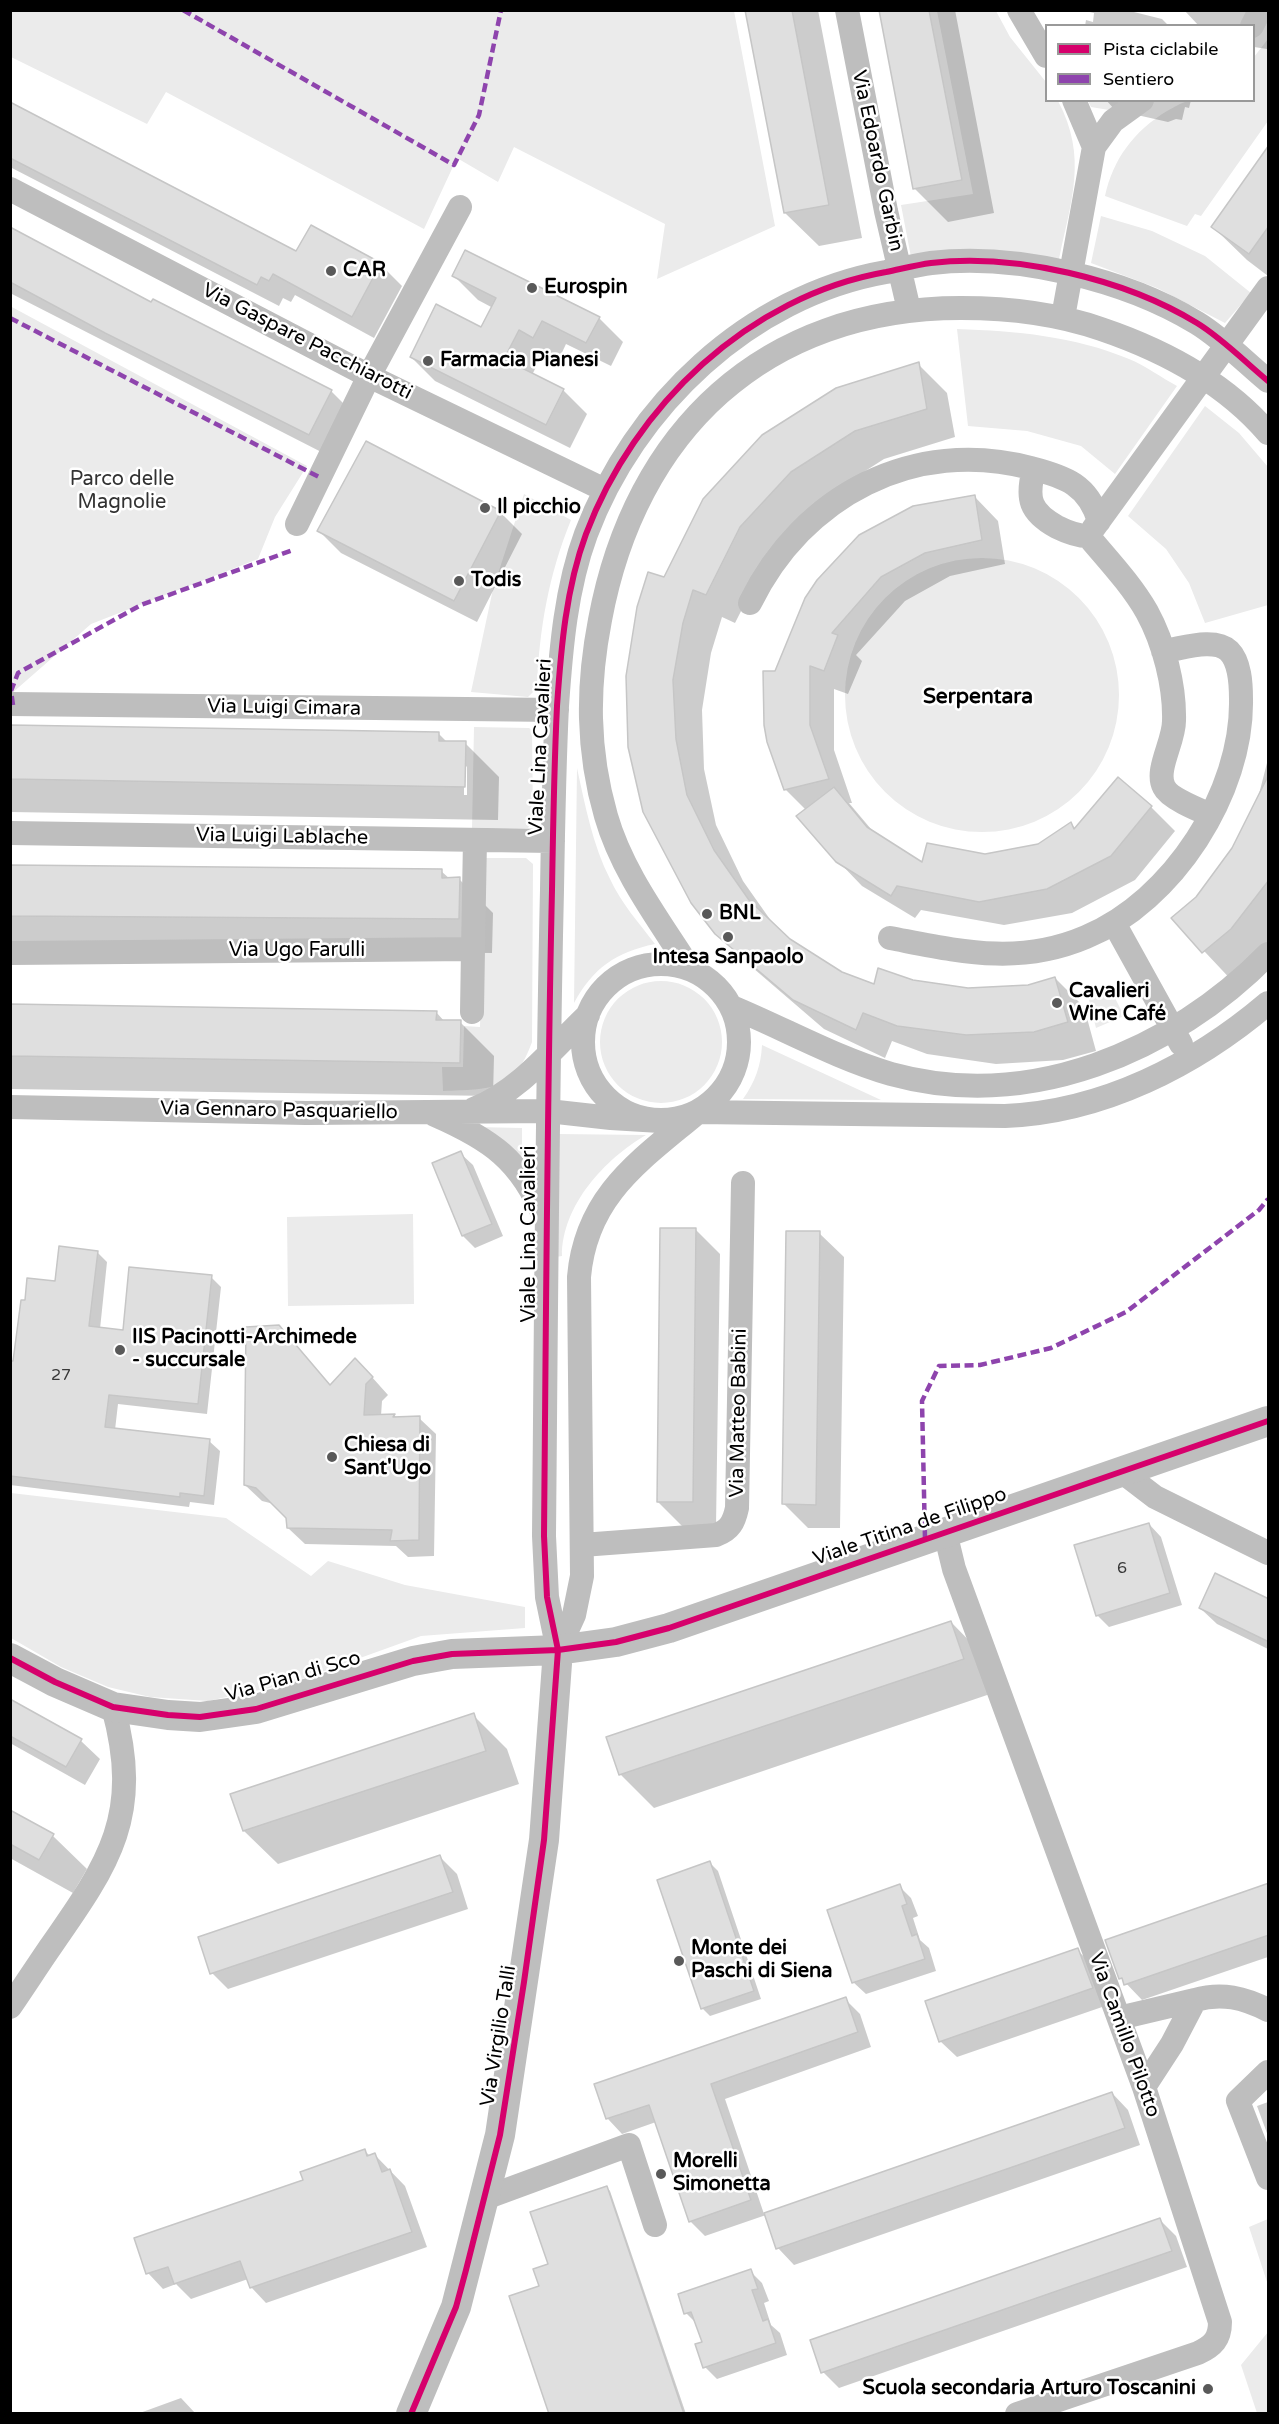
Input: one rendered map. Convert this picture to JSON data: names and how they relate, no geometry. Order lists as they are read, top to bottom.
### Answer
{
  "streets": {
    "street": [
      "Via Edoardo Garbin",
      "Via Gaspare Pacchiarotti",
      "Via Luigi Cimara",
      "Viale Lina Cavalieri",
      "Via Luigi Lablache",
      "Via Ugo Farulli",
      "Via Gennaro Pasquariello",
      "Via Matteo Babini",
      "Viale Titina de Filippo",
      "Via Pian di Sco",
      "Via Camillo Pilotto",
      "Via Virgilio Talli"
    ]
  },
  "crossings": [
    ["Via Edoardo Garbin", "Viale Lina Cavalieri"],
    ["Via Gaspare Pacchiarotti", "Viale Lina Cavalieri"],
    ["Via Luigi Cimara", "Viale Lina Cavalieri"],
    ["Viale Lina Cavalieri", "Via Luigi Lablache"],
    ["Viale Lina Cavalieri", "Via Gennaro Pasquariello"],
    ["Viale Lina Cavalieri", "Viale Titina de Filippo"],
    ["Viale Lina Cavalieri", "Via Pian di Sco"],
    ["Viale Lina Cavalieri", "Via Virgilio Talli"],
    ["Viale Titina de Filippo", "Via Pian di Sco"],
    ["Viale Titina de Filippo", "Via Camillo Pilotto"],
    ["Viale Titina de Filippo", "Via Virgilio Talli"],
    ["Via Pian di Sco", "Via Virgilio Talli"]
  ],
  "districts": ["Serpentara"],
  "parks": ["Parco delle Magnolie"],
  "places": [
    "CAR",
    "Eurospin",
    "Farmacia Pianesi",
    "Il picchio",
    "Todis",
    "BNL",
    "Intesa Sanpaolo",
    "Cavalieri Wine Café",
    "IIS Pacinotti-Archimede - succursale",
    "Chiesa di Sant'Ugo",
    "Monte dei Paschi di Siena",
    "Morelli Simonetta",
    "Scuola secondaria Arturo Toscanini"
  ],
  "house_numbers": ["27", "6"],
  "legend": ["Pista ciclabile", "Sentiero"]
}
